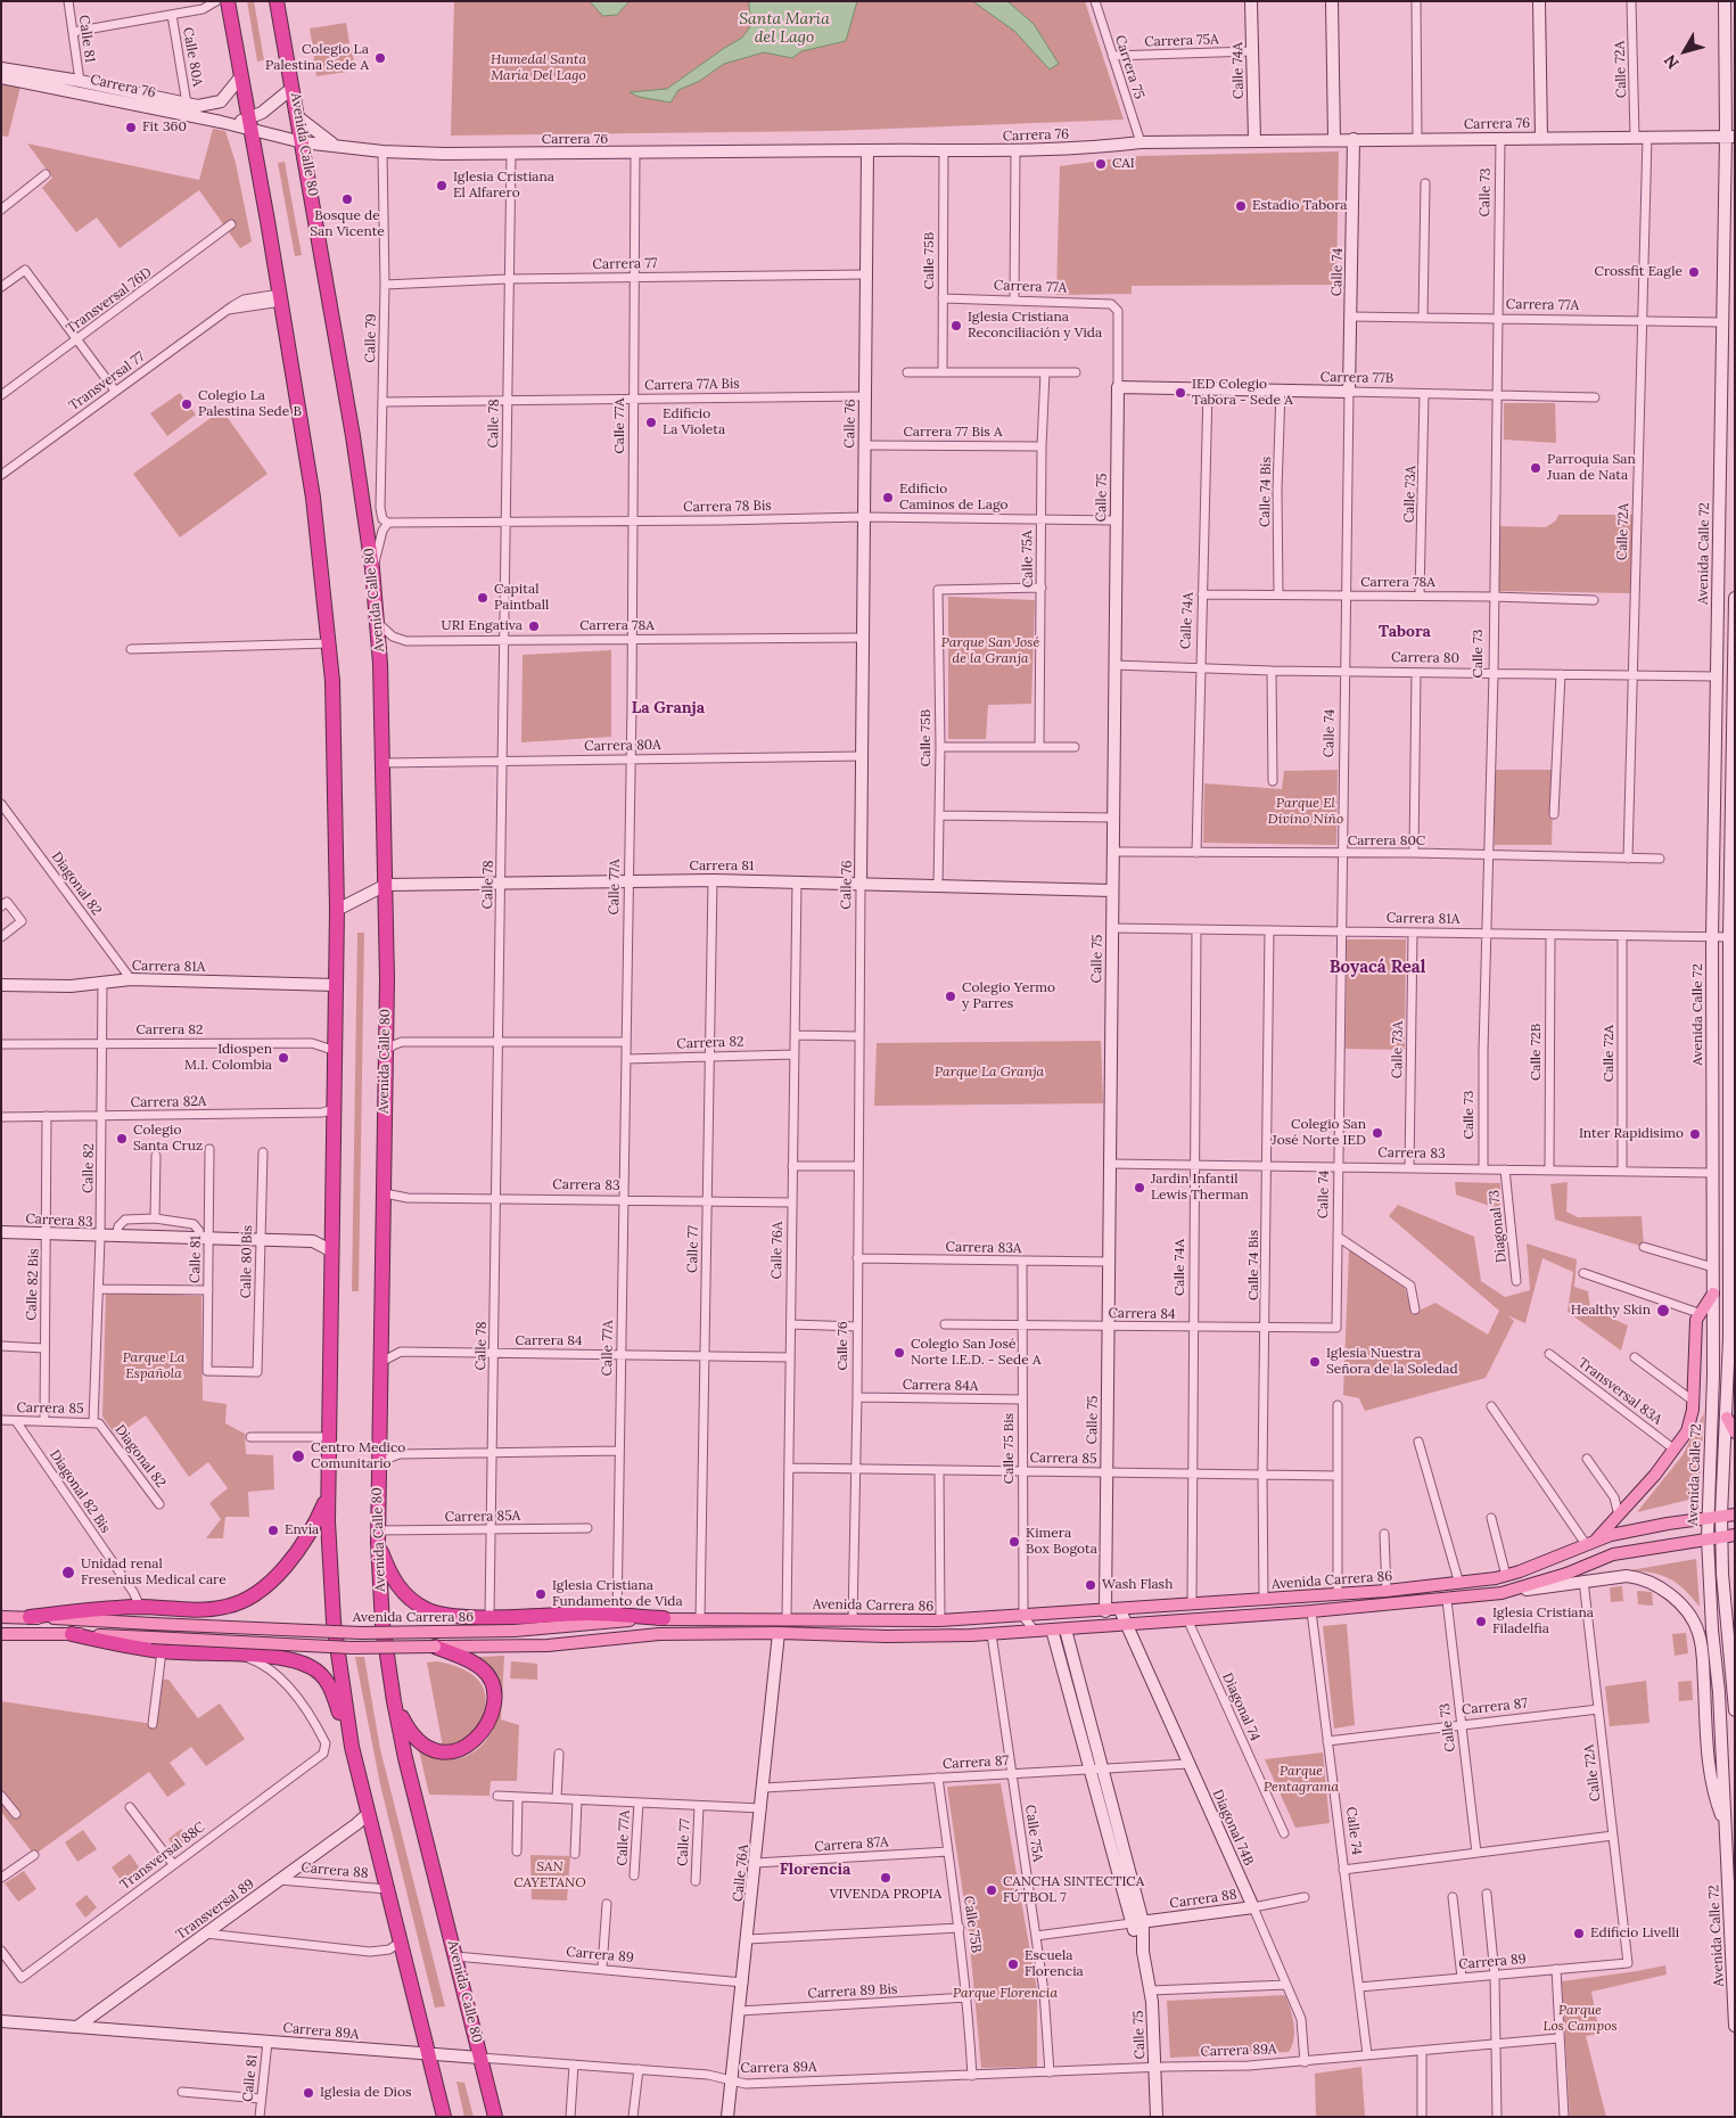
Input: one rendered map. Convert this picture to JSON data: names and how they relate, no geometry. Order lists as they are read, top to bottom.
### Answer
{
  "streets": {
    "highway": ["Avenida Calle 80"],
    "main road": ["Avenida Carrera 86"],
    "street": [
      "Calle 81",
      "Carrera 75A",
      "Calle 80A",
      "Carrera 75",
      "Calle 72A",
      "Calle 74A",
      "Carrera 76",
      "Calle 73",
      "Calle 75B",
      "Carrera 77",
      "Calle 74",
      "Carrera 77A",
      "Transversal 76D",
      "Calle 79",
      "Carrera 77B",
      "Transversal 77",
      "Carrera 77A Bis",
      "Calle 78",
      "Calle 76",
      "Calle 77A",
      "Carrera 77 Bis A",
      "Calle 74 Bis",
      "Calle 73A",
      "Calle 75",
      "Carrera 78 Bis",
      "Avenida Calle 72",
      "Calle 75A",
      "Carrera 78A",
      "Carrera 80",
      "Carrera 80A",
      "Carrera 80C",
      "Carrera 81",
      "Diagonal 82",
      "Carrera 81A",
      "Carrera 82",
      "Calle 72B",
      "Carrera 82A",
      "Carrera 83",
      "Calle 82",
      "Diagonal 73",
      "Carrera 83A",
      "Calle 77",
      "Calle 76A",
      "Calle 80 Bis",
      "Calle 82 Bis",
      "Carrera 84",
      "Carrera 84A",
      "Transversal 83A",
      "Carrera 85",
      "Calle 75 Bis",
      "Diagonal 82 Bis",
      "Carrera 85A",
      "Diagonal 74",
      "Carrera 87",
      "Diagonal 74B",
      "Carrera 87A",
      "Transversal 88C",
      "Carrera 88",
      "Transversal 89",
      "Carrera 89",
      "Carrera 89 Bis",
      "Carrera 89A"
    ]
  },
  "crossings": [
    ["Calle 81", "Carrera 76"],
    ["Calle 81", "Carrera 83"],
    ["Calle 81", "Calle 80 Bis"],
    ["Calle 81", "Carrera 89A"],
    ["Carrera 75A", "Carrera 75"],
    ["Carrera 75A", "Calle 74A"],
    ["Calle 80A", "Carrera 76"],
    ["Carrera 75", "Carrera 76"],
    ["Calle 72A", "Carrera 76"],
    ["Calle 72A", "Carrera 77A"],
    ["Calle 72A", "Carrera 80"],
    ["Calle 72A", "Carrera 80C"],
    ["Calle 72A", "Carrera 81A"],
    ["Calle 72A", "Carrera 83"],
    ["Calle 72A", "Carrera 87"],
    ["Calle 72A", "Carrera 89"],
    ["Calle 74A", "Carrera 76"],
    ["Calle 74A", "Carrera 77B"],
    ["Calle 74A", "Carrera 78A"],
    ["Calle 74A", "Carrera 80"],
    ["Calle 74A", "Carrera 80C"],
    ["Calle 74A", "Carrera 81A"],
    ["Calle 74A", "Carrera 83"],
    ["Calle 74A", "Carrera 84"],
    ["Calle 74A", "Carrera 85"],
    ["Calle 74A", "Avenida Carrera 86"],
    ["Carrera 76", "Avenida Calle 80"],
    ["Carrera 76", "Calle 73"],
    ["Carrera 76", "Calle 75B"],
    ["Carrera 76", "Calle 74"],
    ["Carrera 76", "Calle 79"],
    ["Carrera 76", "Calle 78"],
    ["Carrera 76", "Calle 76"],
    ["Carrera 76", "Calle 77A"],
    ["Carrera 76", "Avenida Calle 72"],
    ["Avenida Calle 80", "Carrera 78A"],
    ["Avenida Calle 80", "Carrera 80A"],
    ["Avenida Calle 80", "Carrera 81"],
    ["Avenida Calle 80", "Carrera 83"],
    ["Avenida Calle 80", "Carrera 84"],
    ["Avenida Calle 80", "Carrera 85A"],
    ["Avenida Calle 80", "Carrera 89"],
    ["Avenida Calle 80", "Carrera 89A"],
    ["Calle 73", "Carrera 77A"],
    ["Calle 73", "Carrera 77B"],
    ["Calle 73", "Carrera 78A"],
    ["Calle 73", "Carrera 80"],
    ["Calle 73", "Carrera 80C"],
    ["Calle 73", "Carrera 81A"],
    ["Calle 73", "Carrera 83"],
    ["Calle 73", "Avenida Carrera 86"],
    ["Calle 73", "Carrera 87"],
    ["Calle 75B", "Carrera 77A"],
    ["Calle 75B", "Calle 75A"],
    ["Calle 75B", "Carrera 81"],
    ["Calle 75B", "Carrera 87"],
    ["Calle 75B", "Carrera 87A"],
    ["Calle 75B", "Carrera 89 Bis"],
    ["Calle 75B", "Carrera 89A"],
    ["Carrera 77", "Calle 79"],
    ["Carrera 77", "Calle 78"],
    ["Carrera 77", "Calle 76"],
    ["Carrera 77", "Calle 77A"],
    ["Calle 74", "Carrera 77A"],
    ["Calle 74", "Carrera 77B"],
    ["Calle 74", "Carrera 78A"],
    ["Calle 74", "Carrera 80"],
    ["Calle 74", "Carrera 80C"],
    ["Calle 74", "Carrera 81A"],
    ["Calle 74", "Carrera 83"],
    ["Calle 74", "Carrera 84"],
    ["Calle 74", "Avenida Carrera 86"],
    ["Calle 74", "Carrera 87"],
    ["Calle 74", "Carrera 89"],
    ["Calle 74", "Carrera 89A"],
    ["Carrera 77A", "Calle 75"],
    ["Carrera 77A", "Avenida Calle 72"],
    ["Calle 79", "Carrera 77A Bis"],
    ["Calle 79", "Carrera 78 Bis"],
    ["Carrera 77B", "Calle 74 Bis"],
    ["Carrera 77B", "Calle 73A"],
    ["Carrera 77B", "Calle 75"],
    ["Carrera 77A Bis", "Calle 78"],
    ["Carrera 77A Bis", "Calle 76"],
    ["Carrera 77A Bis", "Calle 77A"],
    ["Calle 78", "Carrera 78 Bis"],
    ["Calle 78", "Carrera 78A"],
    ["Calle 78", "Carrera 80A"],
    ["Calle 78", "Carrera 81"],
    ["Calle 78", "Carrera 83"],
    ["Calle 78", "Carrera 84"],
    ["Calle 78", "Carrera 85A"],
    ["Calle 76", "Carrera 77 Bis A"],
    ["Calle 76", "Carrera 78 Bis"],
    ["Calle 76", "Carrera 78A"],
    ["Calle 76", "Carrera 80A"],
    ["Calle 76", "Carrera 81"],
    ["Calle 76", "Carrera 83A"],
    ["Calle 76", "Carrera 84A"],
    ["Calle 76", "Carrera 85"],
    ["Calle 76", "Avenida Carrera 86"],
    ["Calle 77A", "Carrera 78 Bis"],
    ["Calle 77A", "Carrera 78A"],
    ["Calle 77A", "Carrera 80A"],
    ["Calle 77A", "Carrera 81"],
    ["Calle 77A", "Carrera 82"],
    ["Calle 77A", "Carrera 83"],
    ["Calle 77A", "Carrera 84"],
    ["Calle 77A", "Avenida Carrera 86"],
    ["Carrera 77 Bis A", "Calle 75A"],
    ["Calle 74 Bis", "Carrera 78A"],
    ["Calle 74 Bis", "Carrera 81A"],
    ["Calle 74 Bis", "Carrera 83"],
    ["Calle 74 Bis", "Carrera 84"],
    ["Calle 74 Bis", "Carrera 85"],
    ["Calle 74 Bis", "Avenida Carrera 86"],
    ["Calle 73A", "Carrera 78A"],
    ["Calle 73A", "Carrera 81A"],
    ["Calle 73A", "Carrera 83"],
    ["Calle 75", "Carrera 78 Bis"],
    ["Calle 75", "Carrera 80"],
    ["Calle 75", "Carrera 80C"],
    ["Calle 75", "Carrera 81"],
    ["Calle 75", "Carrera 81A"],
    ["Calle 75", "Carrera 83"],
    ["Calle 75", "Carrera 83A"],
    ["Calle 75", "Carrera 84"],
    ["Calle 75", "Carrera 85"],
    ["Calle 75", "Avenida Carrera 86"],
    ["Calle 75", "Carrera 87"],
    ["Calle 75", "Carrera 88"],
    ["Calle 75", "Carrera 89A"],
    ["Carrera 78 Bis", "Calle 75A"],
    ["Avenida Calle 72", "Carrera 80"],
    ["Avenida Calle 72", "Carrera 81A"],
    ["Avenida Calle 72", "Carrera 83"],
    ["Avenida Calle 72", "Avenida Carrera 86"],
    ["Calle 75A", "Avenida Carrera 86"],
    ["Calle 75A", "Carrera 87"],
    ["Calle 75A", "Carrera 88"],
    ["Calle 75A", "Carrera 89A"],
    ["Carrera 81", "Calle 77"],
    ["Carrera 81", "Calle 76A"],
    ["Diagonal 82", "Carrera 81A"],
    ["Diagonal 82", "Calle 82"],
    ["Diagonal 82", "Carrera 85"],
    ["Carrera 81A", "Calle 72B"],
    ["Carrera 81A", "Calle 82"],
    ["Carrera 82", "Calle 82"],
    ["Carrera 82", "Calle 77"],
    ["Carrera 82", "Calle 76A"],
    ["Calle 72B", "Carrera 83"],
    ["Carrera 82A", "Calle 82"],
    ["Carrera 82A", "Calle 82 Bis"],
    ["Carrera 83", "Calle 82"],
    ["Carrera 83", "Diagonal 73"],
    ["Carrera 83", "Calle 77"],
    ["Carrera 83", "Calle 76A"],
    ["Carrera 83", "Calle 80 Bis"],
    ["Carrera 83", "Calle 82 Bis"],
    ["Calle 82", "Carrera 85"],
    ["Carrera 83A", "Calle 75 Bis"],
    ["Calle 77", "Carrera 84"],
    ["Calle 77", "Avenida Carrera 86"],
    ["Calle 76A", "Carrera 84"],
    ["Calle 76A", "Carrera 85"],
    ["Calle 76A", "Avenida Carrera 86"],
    ["Calle 76A", "Carrera 87"],
    ["Calle 76A", "Carrera 87A"],
    ["Calle 76A", "Carrera 89"],
    ["Calle 76A", "Carrera 89 Bis"],
    ["Calle 76A", "Carrera 89A"],
    ["Calle 82 Bis", "Carrera 85"],
    ["Carrera 84", "Calle 75 Bis"],
    ["Carrera 84A", "Calle 75 Bis"],
    ["Carrera 85", "Calle 75 Bis"],
    ["Carrera 85", "Diagonal 82 Bis"],
    ["Calle 75 Bis", "Avenida Carrera 86"],
    ["Avenida Carrera 86", "Diagonal 74"],
    ["Avenida Carrera 86", "Diagonal 74B"],
    ["Carrera 87", "Diagonal 74B"],
    ["Diagonal 74B", "Carrera 88"],
    ["Diagonal 74B", "Carrera 89A"],
    ["Carrera 88", "Transversal 89"],
    ["Transversal 89", "Carrera 89A"]
  ],
  "districts": [
    "Tabora",
    "La Granja",
    "Boyacá Real",
    "Florencia"
  ],
  "water": ["Santa Maria del Lago"],
  "parks": [
    "Humedal Santa María Del Lago",
    "Parque San José de la Granja",
    "Parque El Divino Niño",
    "Parque La Granja",
    "Parque La Española",
    "Parque Pentagrama",
    "SAN CAYETANO",
    "Parque Florencia",
    "Parque Los Campos"
  ],
  "places": [
    "Colegio La Palestina Sede A",
    "Fit 360",
    "CAI",
    "Iglesia Cristiana El Alfarero",
    "Bosque de San Vicente",
    "Estadio Tabora",
    "Crossfit Eagle",
    "Iglesia Cristiana Reconciliación y Vida",
    "IED Colegio Tabora - Sede A",
    "Colegio La Palestina Sede B",
    "Edificio La Violeta",
    "Parroquia San Juan de Nata",
    "Edificio Caminos de Lago",
    "Capital Paintball",
    "URI Engativa",
    "Colegio Yermo y Parres",
    "Idiospen M.I. Colombia",
    "Colegio San José Norte IED",
    "Inter Rapidisimo",
    "Colegio Santa Cruz",
    "Jardin Infantil Lewis Therman",
    "Healthy Skin",
    "Colegio San José Norte I.E.D. - Sede A",
    "Iglesia Nuestra Señora de la Soledad",
    "Centro Medico Comunitario",
    "Envía",
    "Kimera Box Bogota",
    "Unidad renal Fresenius Medical care",
    "Wash Flash",
    "Iglesia Cristiana Fundamento de Vida",
    "Iglesia Cristiana Filadelfia",
    "VIVENDA PROPIA",
    "CANCHA SINTECTICA FÚTBOL 7",
    "Edificio Livelli",
    "Escuela Florencia",
    "Iglesia de Dios"
  ],
  "north": "bottom left"
}
